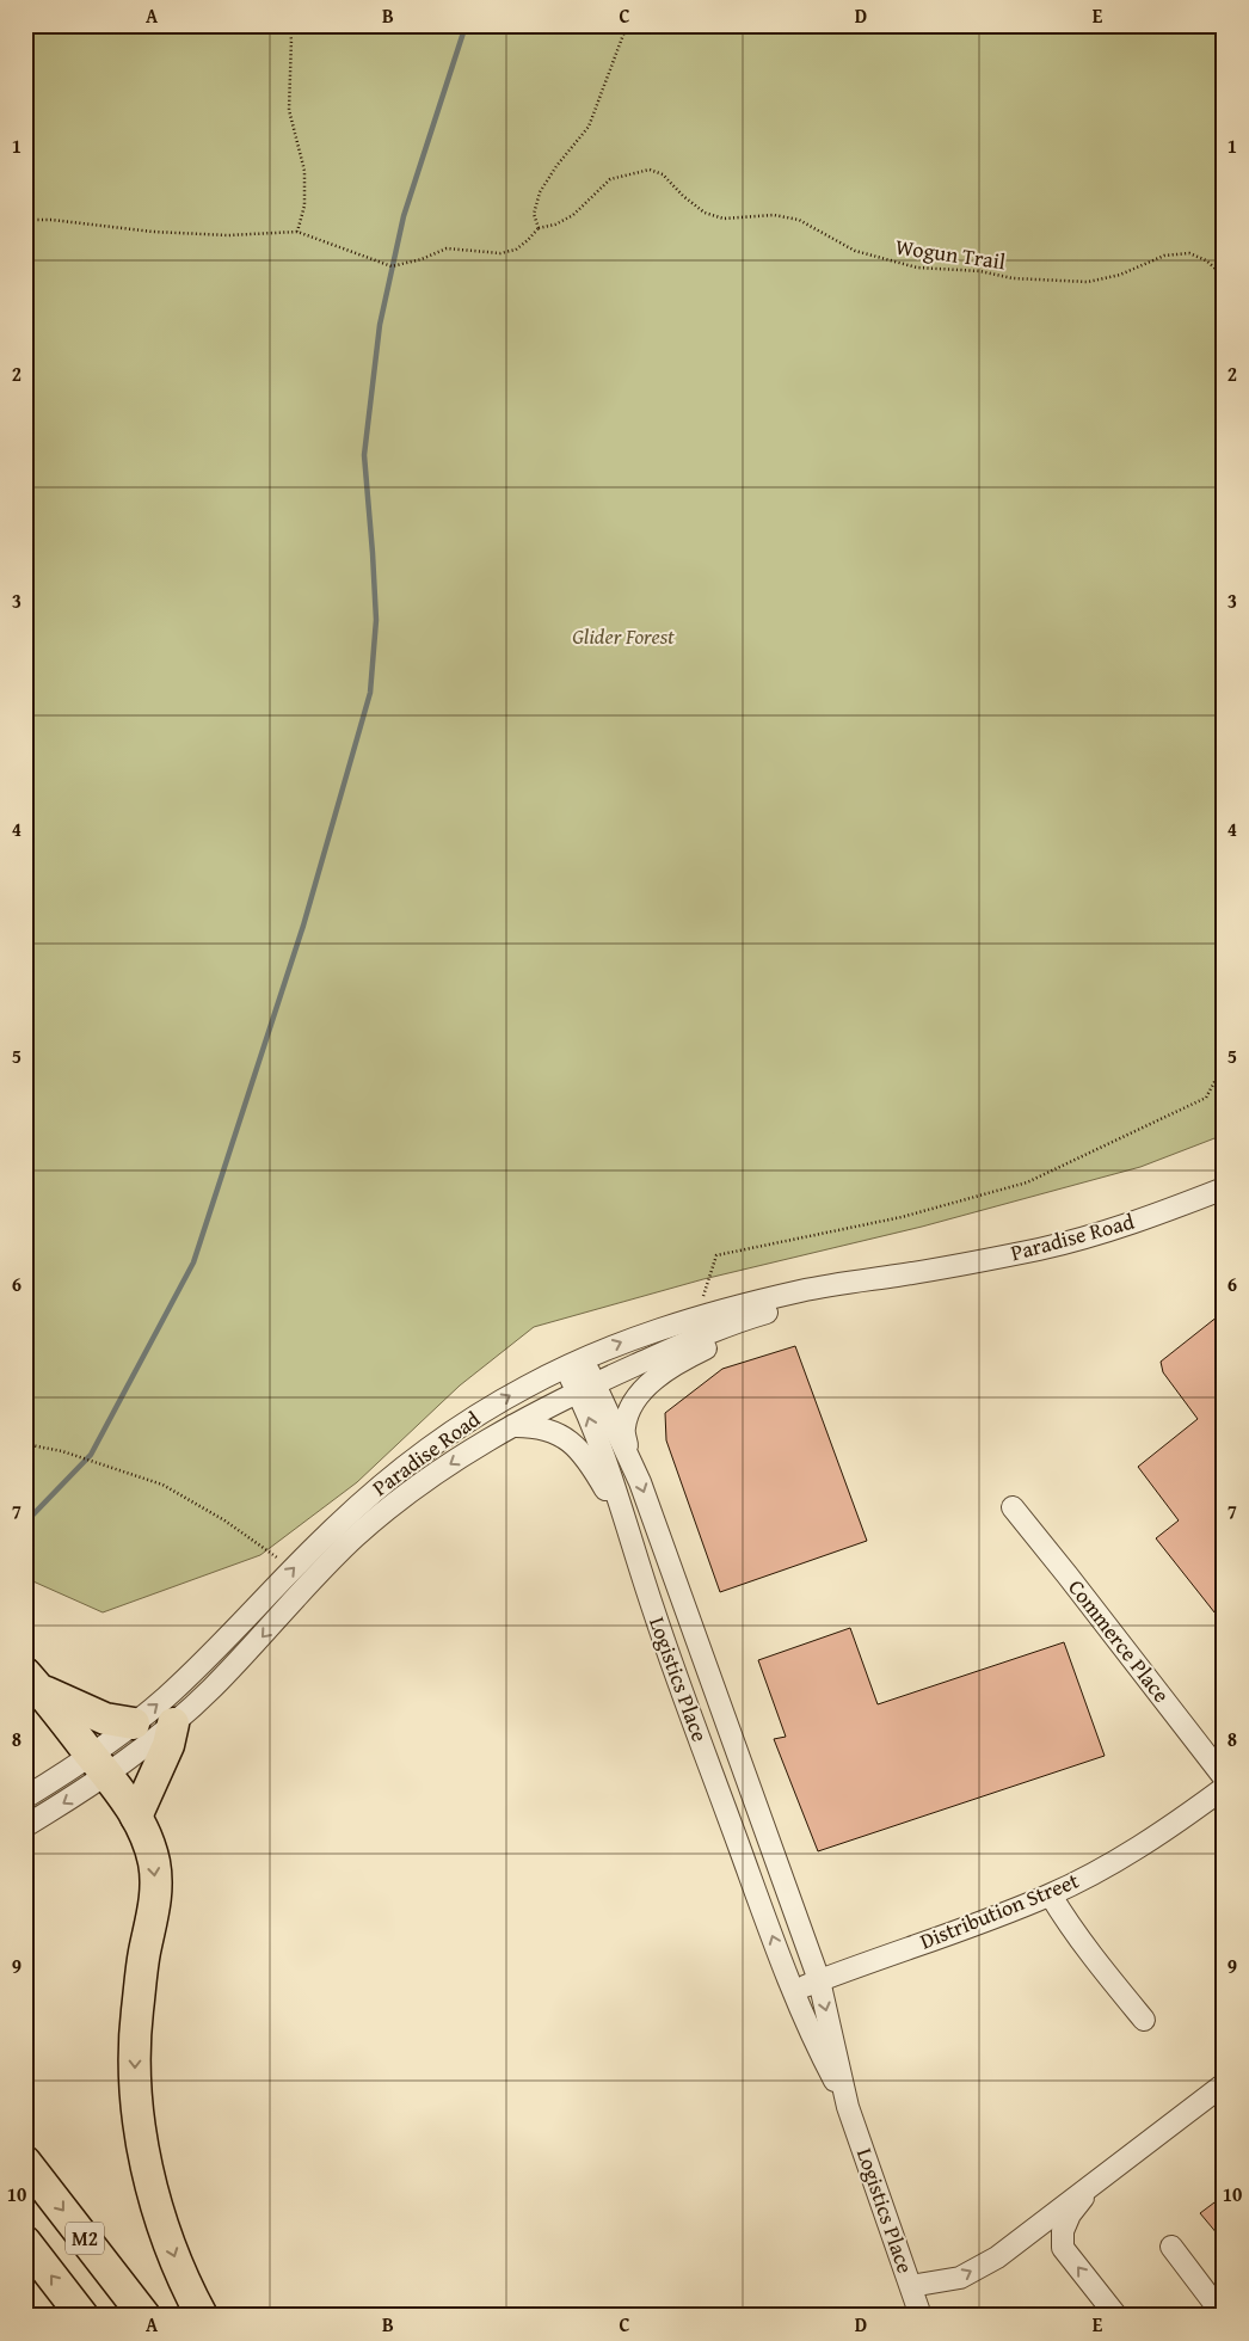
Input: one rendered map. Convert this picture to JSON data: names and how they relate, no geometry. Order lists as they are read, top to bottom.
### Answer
{
  "streets": {
    "highway": ["M2"],
    "street": [
      "Paradise Road",
      "Commerce Place",
      "Logistics Place",
      "Distribution Street"
    ],
    "path": ["Wogun Trail"]
  },
  "crossings": [
    ["Paradise Road", "Logistics Place"],
    ["Logistics Place", "Distribution Street"]
  ],
  "parks": ["Glider Forest"],
  "grid": {
    "columns": [
      "A",
      "B",
      "C",
      "D",
      "E"
    ],
    "rows": [
      "1",
      "2",
      "3",
      "4",
      "5",
      "6",
      "7",
      "8",
      "9",
      "10"
    ]
  }
}
